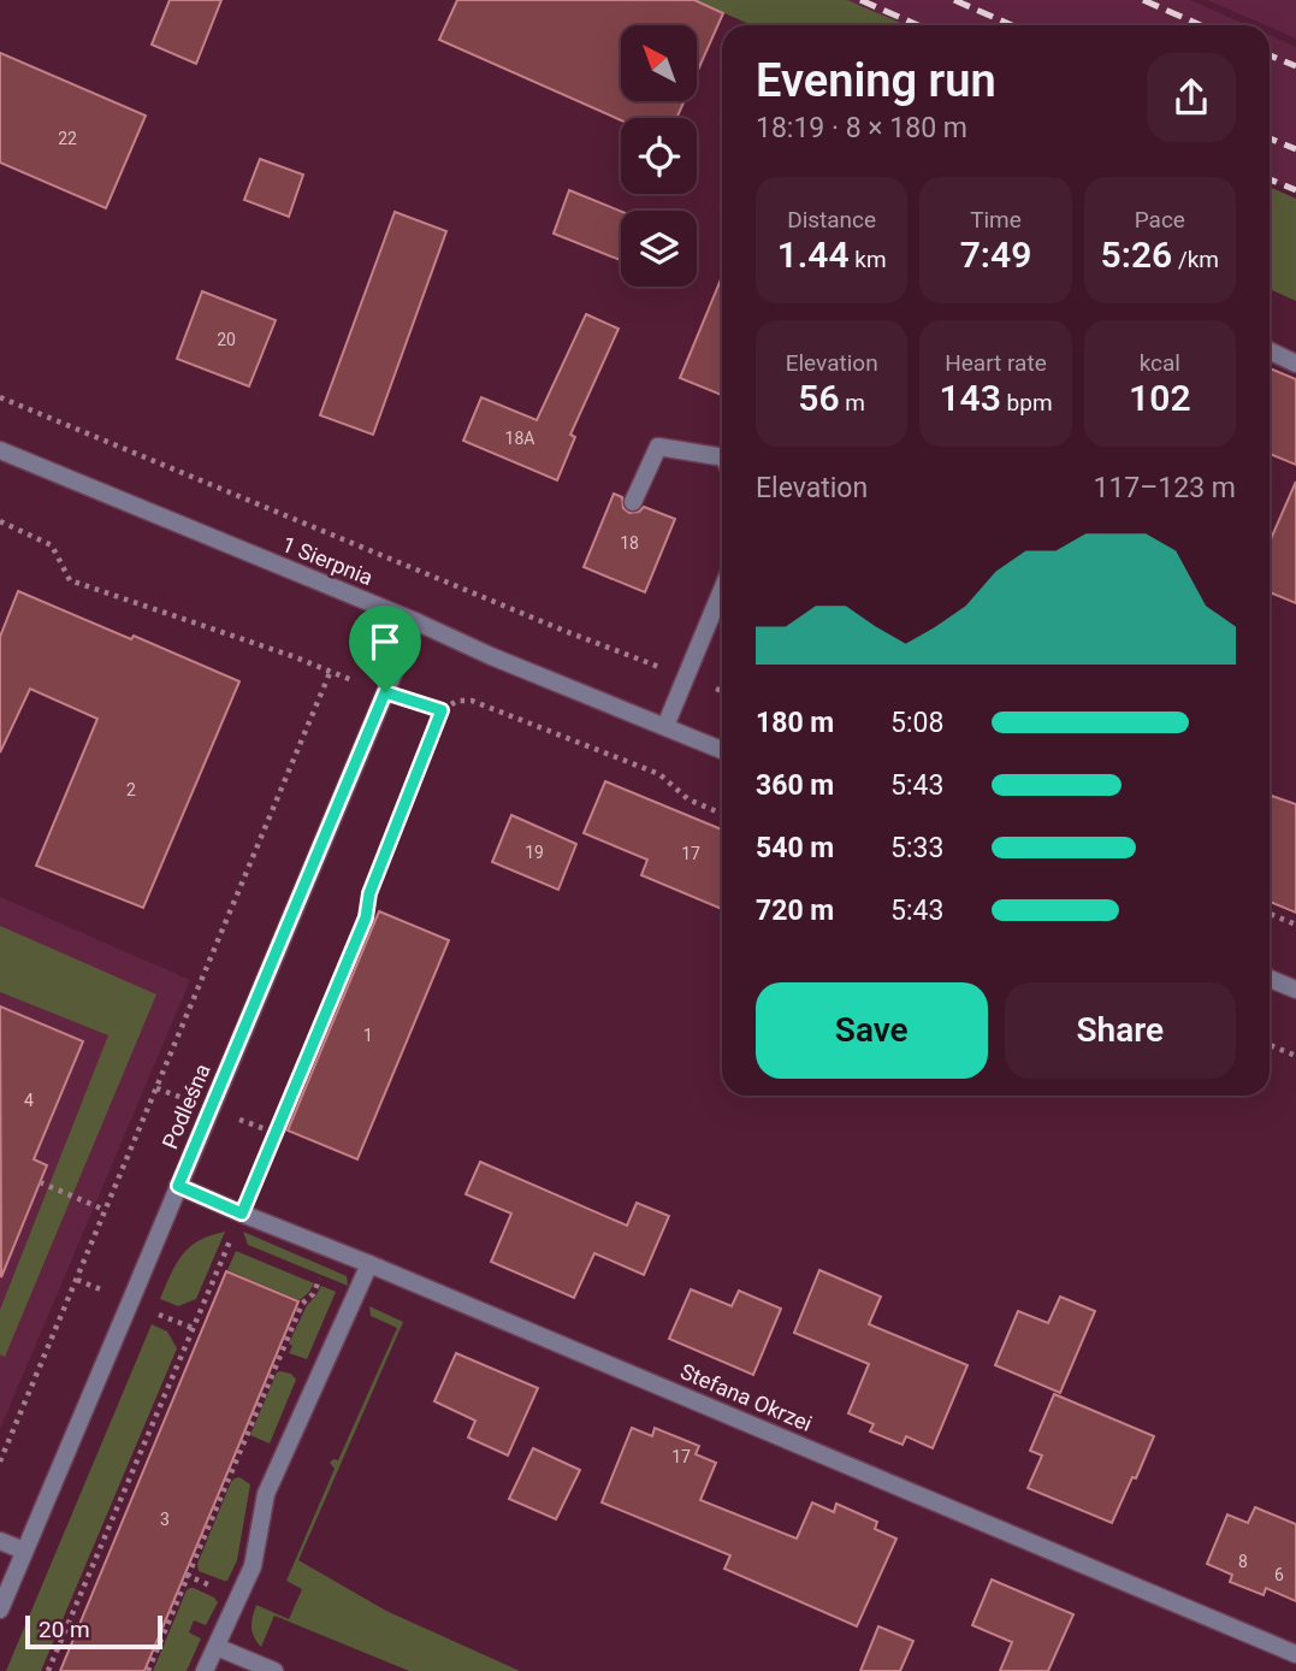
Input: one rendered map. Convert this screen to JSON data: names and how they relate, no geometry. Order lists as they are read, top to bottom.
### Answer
{
  "streets": {
    "street": ["1 Sierpnia", "Podleśna", "Stefana Okrzei"]
  },
  "crossings": [
    ["1 Sierpnia", "Podleśna"],
    ["Podleśna", "Stefana Okrzei"]
  ],
  "house_numbers": [
    "22",
    "20",
    "18A",
    "18",
    "2",
    "19",
    "17",
    "1",
    "4",
    "17",
    "3",
    "8",
    "6"
  ],
  "scale_bar": "20 m",
  "north": "top left",
  "page": {
    "heading": ["Evening run", "18:19 · 8 × 180 m"],
    "stats": [
      ["Distance", "1.44 km"],
      ["Time", "7:49"],
      ["Pace", "5:26 /km"],
      ["Elevation", "56 m"],
      ["Heart rate", "143 bpm"],
      ["kcal", "102"]
    ],
    "chart": ["Elevation", "117–123 m"],
    "list": [
      {
        "name": "180 m",
        "note": "5:08"
      },
      {
        "name": "360 m",
        "note": "5:43"
      },
      {
        "name": "540 m",
        "note": "5:33"
      },
      {
        "name": "720 m",
        "note": "5:43"
      }
    ],
    "buttons": ["Save", "Share"],
    "scale": "20 m"
  }
}
